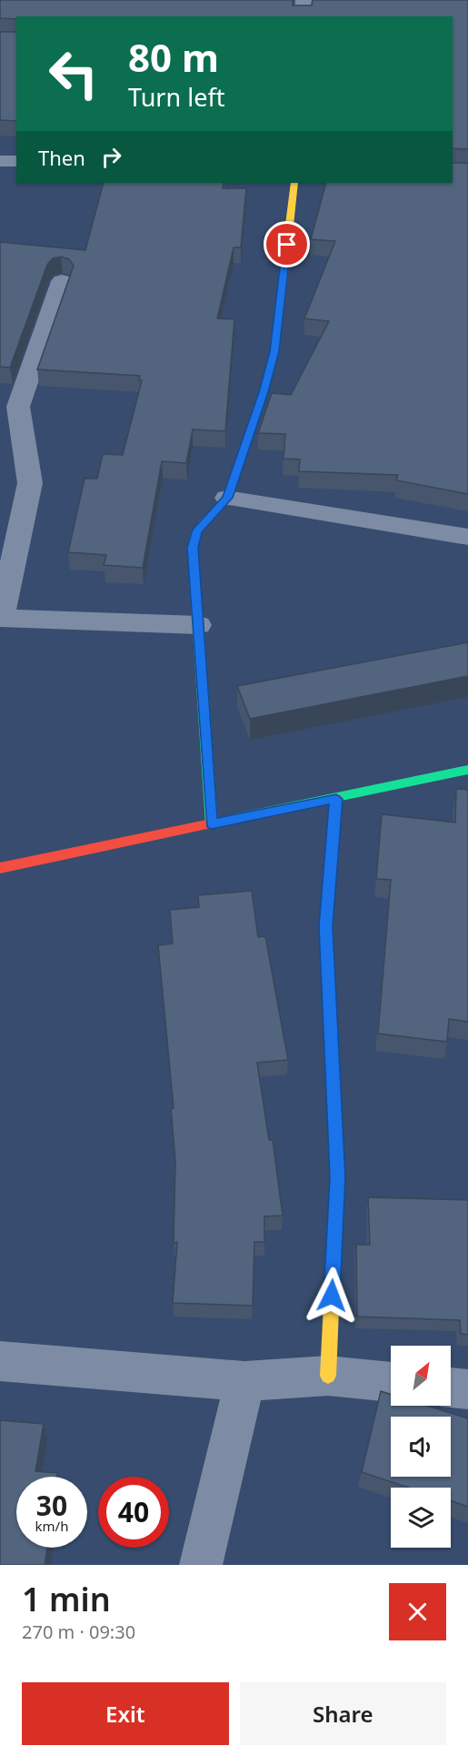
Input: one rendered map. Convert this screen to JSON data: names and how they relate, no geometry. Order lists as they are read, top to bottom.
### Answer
{
  "north": "top right",
  "page": {
    "turn": ["80 m", "Turn left"],
    "then": "Then",
    "speed": "30 km/h",
    "limit": "40",
    "heading": ["1 min", "270 m · 09:30"],
    "buttons": ["Exit", "Share"]
  }
}
